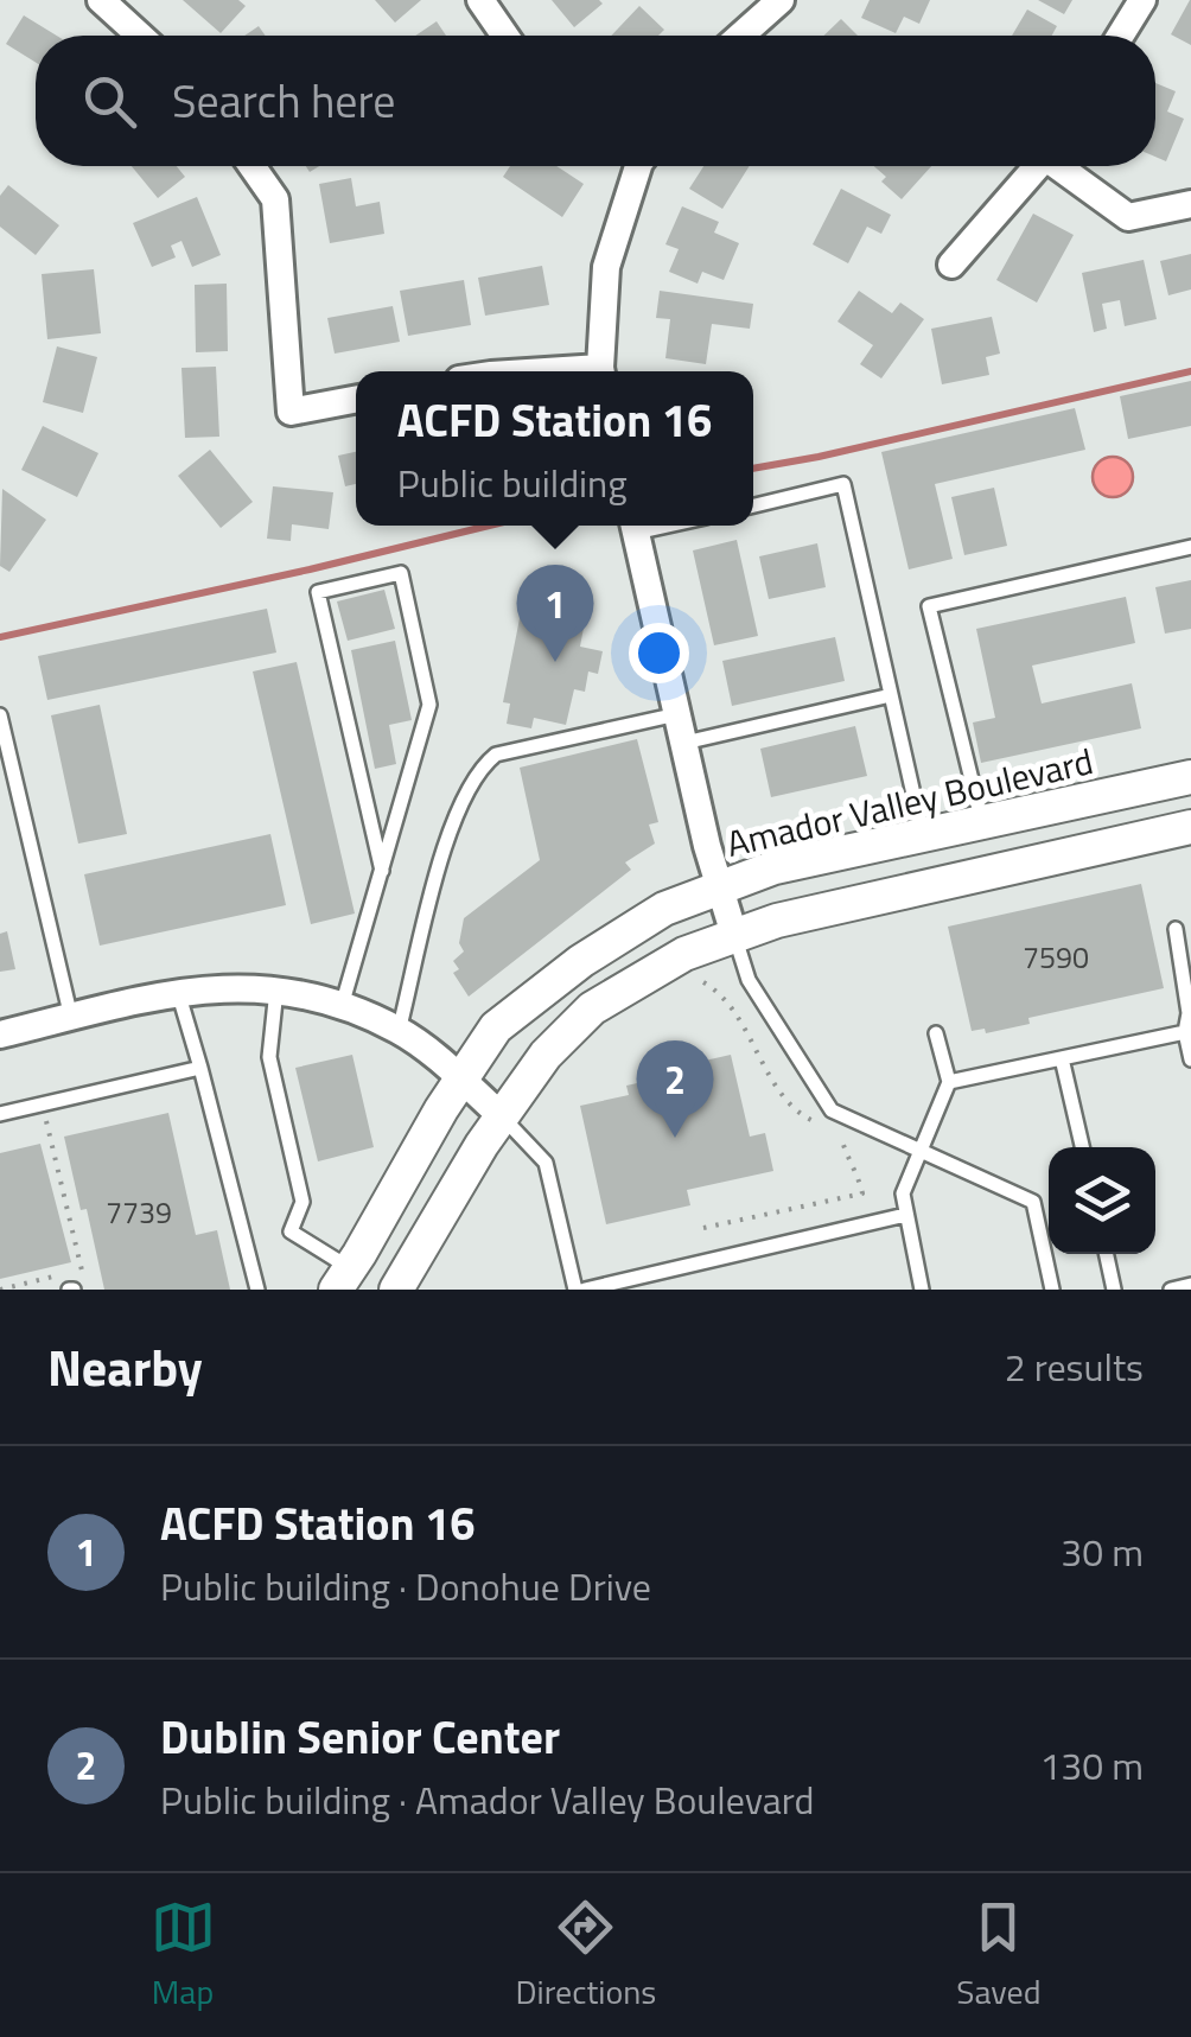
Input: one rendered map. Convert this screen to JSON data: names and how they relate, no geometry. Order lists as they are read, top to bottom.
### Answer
{
  "streets": {
    "street": ["Amador Valley Boulevard"]
  },
  "house_numbers": ["7590", "7739"],
  "page": {
    "search": "Search here",
    "popup": ["ACFD Station 16", "Public building"],
    "pins": ["1", "2"],
    "heading": ["Nearby", "2 results"],
    "list": [
      {
        "mark": "1",
        "name": "ACFD Station 16",
        "note": "Public building · Donohue Drive",
        "value": "30 m"
      },
      {
        "mark": "2",
        "name": "Dublin Senior Center",
        "note": "Public building · Amador Valley Boulevard",
        "value": "130 m"
      }
    ],
    "nav": ["Map", "Directions", "Saved"]
  }
}
